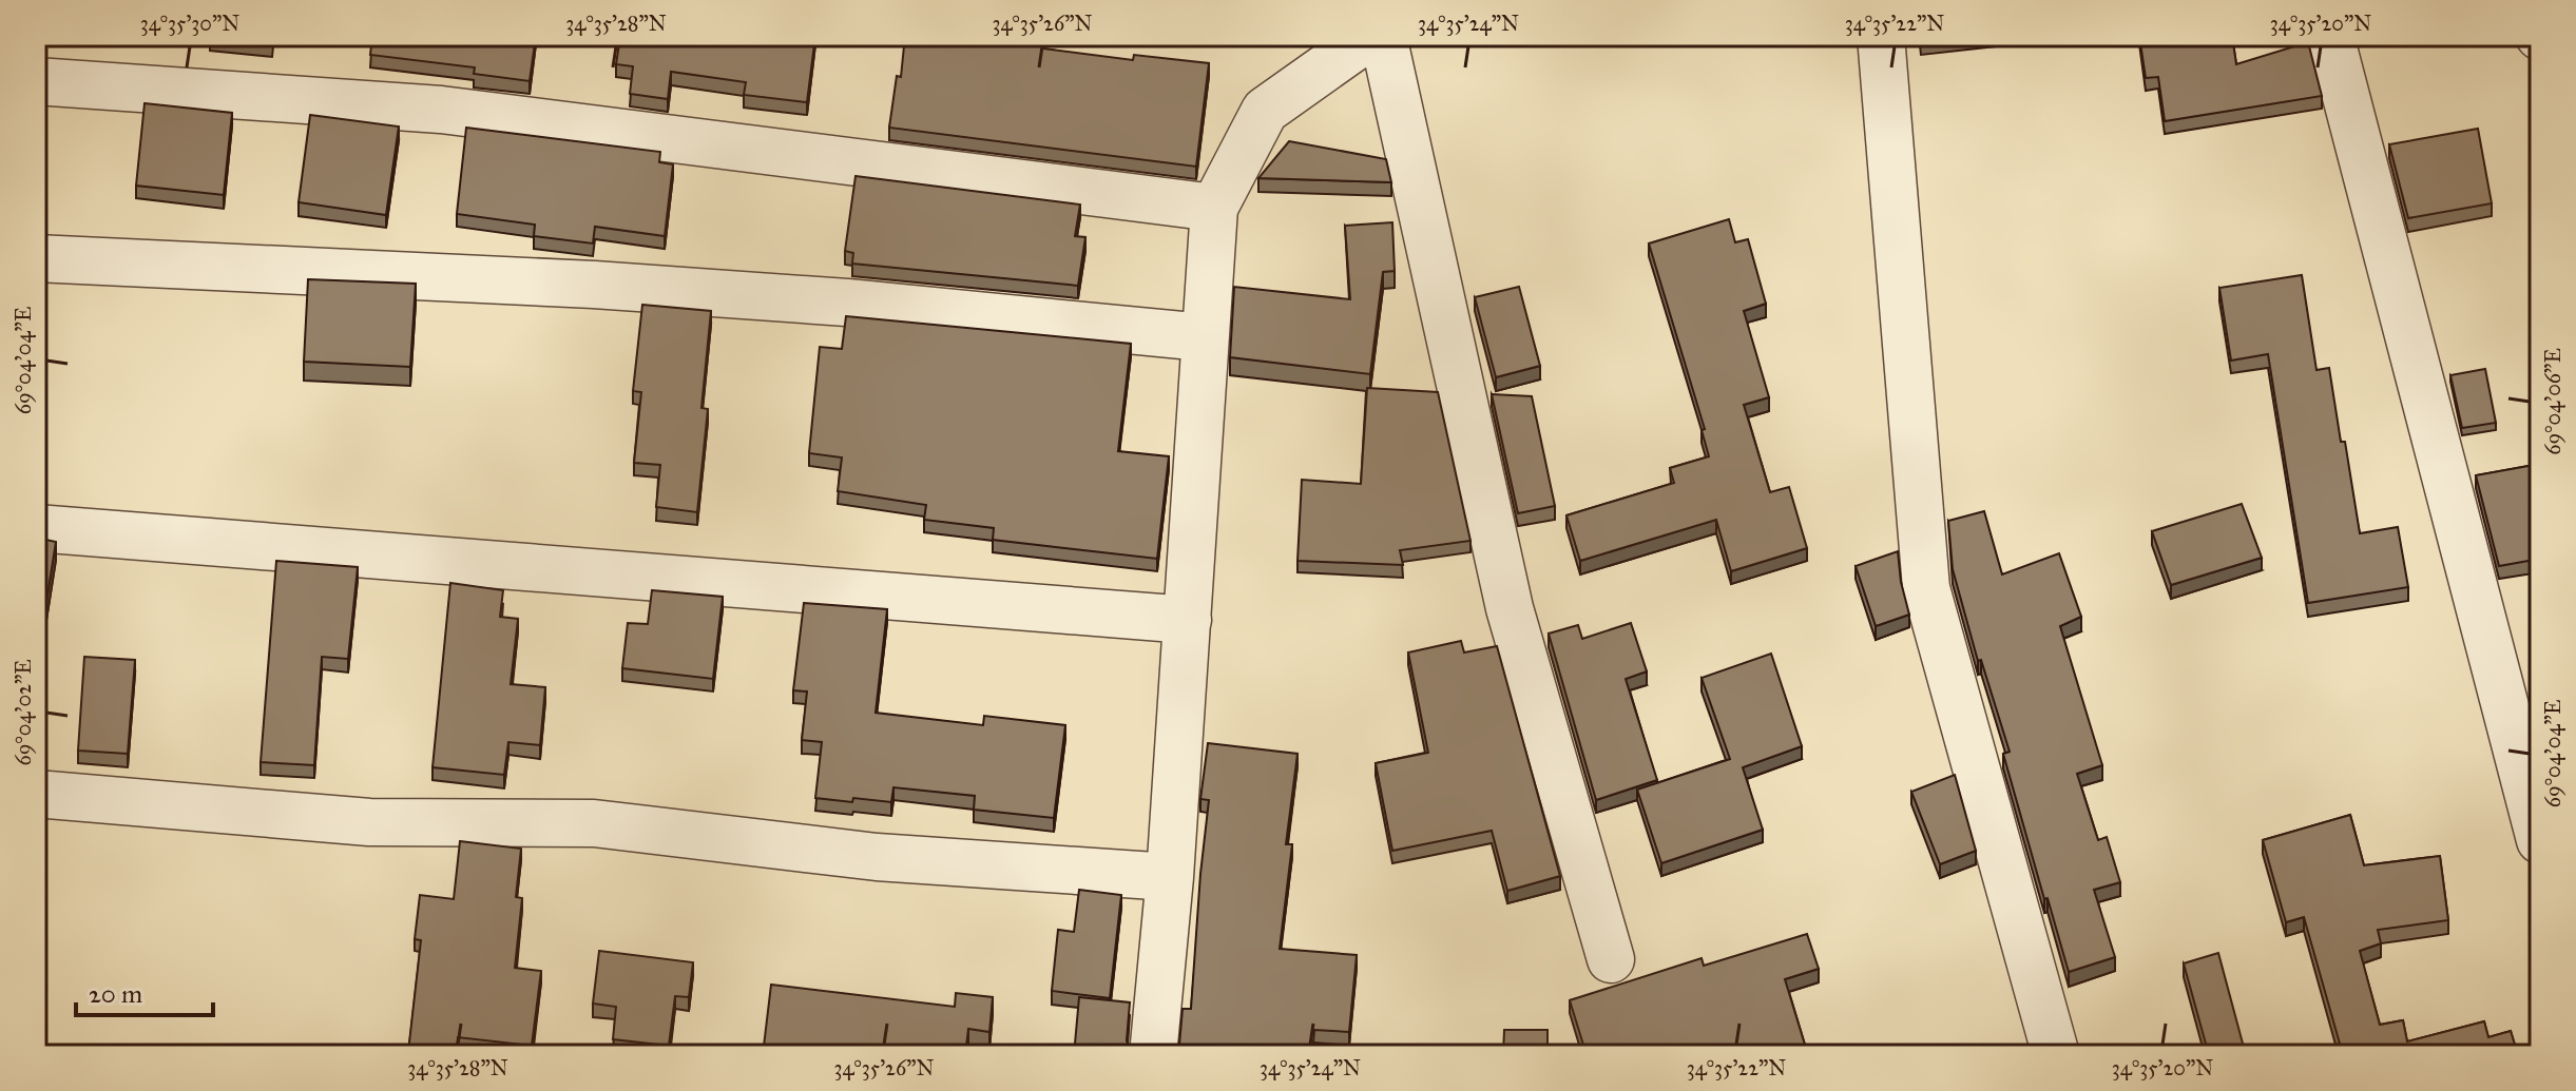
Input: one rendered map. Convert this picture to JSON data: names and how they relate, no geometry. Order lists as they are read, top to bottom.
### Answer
{
  "scale_bar": "20 m",
  "coordinates": [
    "34°35'30\"N",
    "34°35'28\"N",
    "34°35'26\"N",
    "34°35'24\"N",
    "34°35'22\"N",
    "34°35'20\"N",
    "69°04'04\"E",
    "69°04'06\"E",
    "69°04'02\"E"
  ]
}
